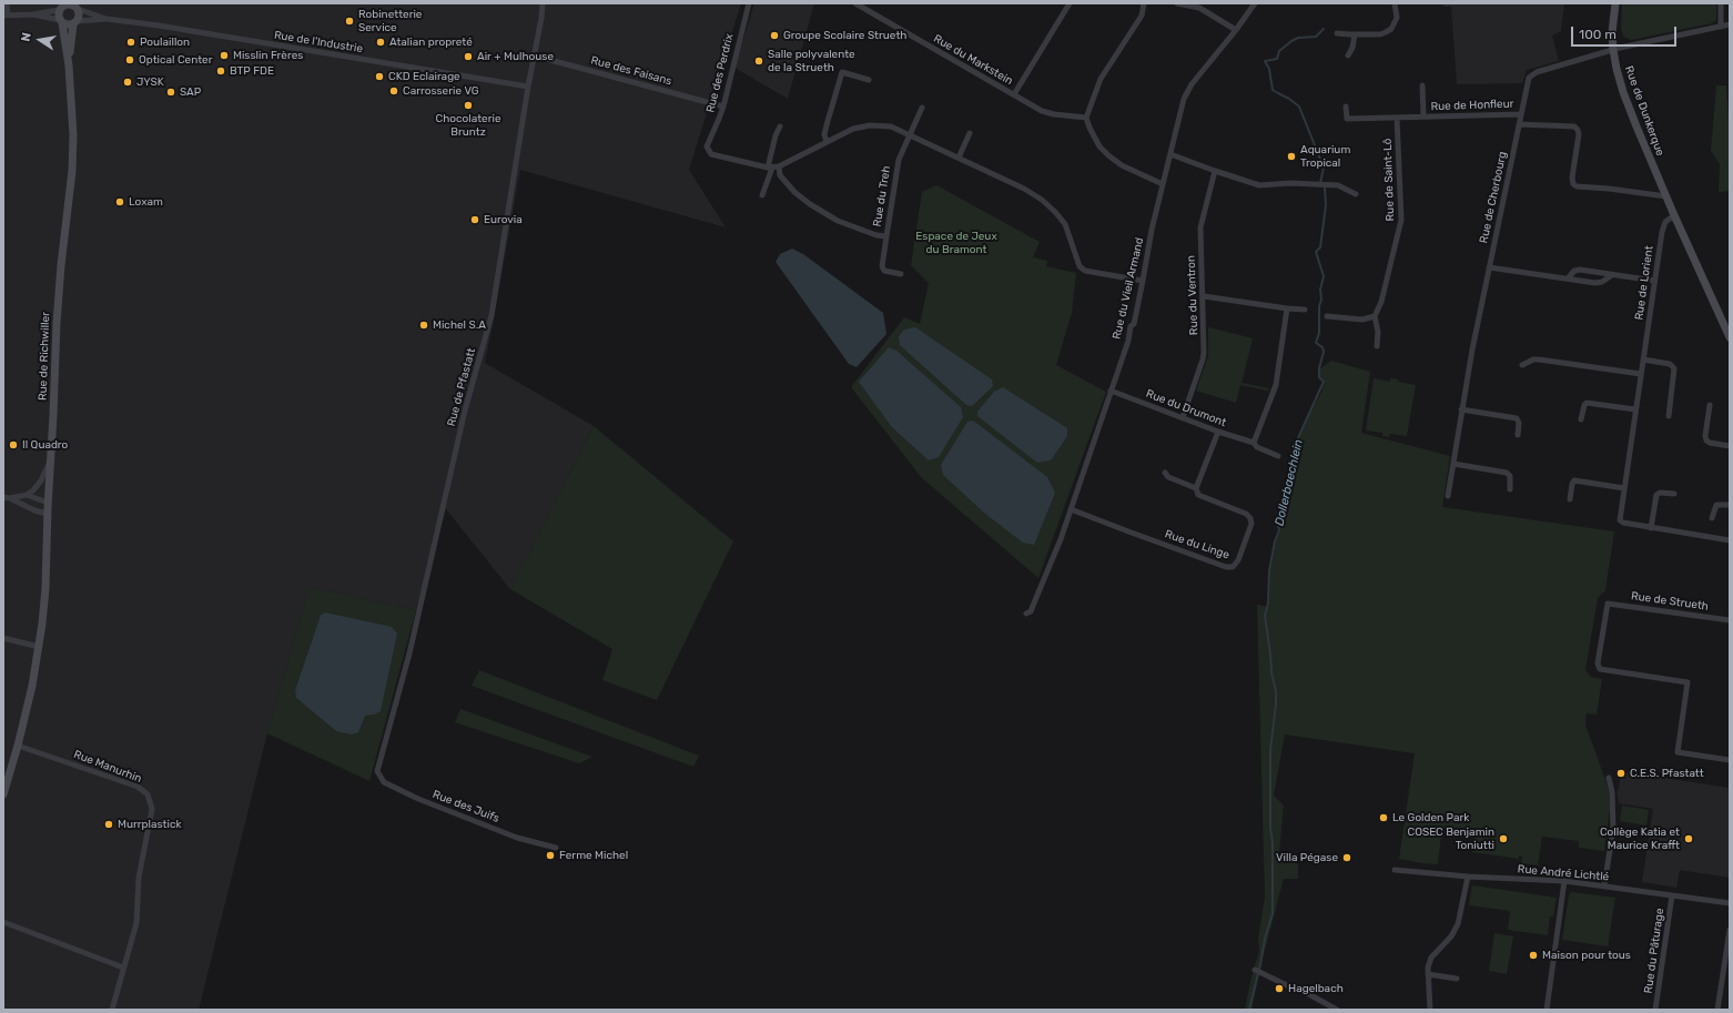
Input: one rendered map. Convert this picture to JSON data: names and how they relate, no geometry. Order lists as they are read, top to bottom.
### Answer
{
  "streets": {
    "main road": ["Rue de Dunkerque", "Rue de Richwiller"],
    "street": [
      "Rue de l'Industrie",
      "Rue du Markstein",
      "Rue des Faisans",
      "Rue des Perdrix",
      "Rue de Honfleur",
      "Rue de Saint-Lô",
      "Rue du Treh",
      "Rue de Cherbourg",
      "Rue de Lorient",
      "Rue du Vieil Armand",
      "Rue du Ventron",
      "Rue de Pfastatt",
      "Rue du Drumont",
      "Rue du Linge",
      "Rue de Strueth",
      "Rue Manurhin",
      "Rue des Juifs",
      "Rue André Lichtlé",
      "Rue du Pâturage"
    ]
  },
  "crossings": [
    ["Rue de l'Industrie", "Rue de Richwiller"],
    ["Rue de l'Industrie", "Rue de Pfastatt"],
    ["Rue des Faisans", "Rue des Perdrix"],
    ["Rue des Faisans", "Rue de Pfastatt"],
    ["Rue des Perdrix", "Rue du Treh"],
    ["Rue de Honfleur", "Rue de Saint-Lô"],
    ["Rue de Honfleur", "Rue de Cherbourg"],
    ["Rue de Dunkerque", "Rue de Cherbourg"],
    ["Rue de Dunkerque", "Rue de Lorient"],
    ["Rue du Vieil Armand", "Rue du Drumont"],
    ["Rue du Vieil Armand", "Rue du Linge"],
    ["Rue du Ventron", "Rue du Drumont"],
    ["Rue de Richwiller", "Rue Manurhin"],
    ["Rue de Pfastatt", "Rue des Juifs"],
    ["Rue André Lichtlé", "Rue du Pâturage"]
  ],
  "water": ["Dollerbaechlein"],
  "parks": ["Espace de Jeux du Bramont"],
  "places": [
    "Robinetterie Service",
    "Groupe Scolaire Strueth",
    "Poulaillon",
    "Atalian propreté",
    "Misslin Frères",
    "Air + Mulhouse",
    "Optical Center",
    "Salle polyvalente de la Strueth",
    "BTP FDE",
    "CKD Eclairage",
    "JYSK",
    "Carrosserie VG",
    "SAP",
    "Chocolaterie Bruntz",
    "Aquarium Tropical",
    "Loxam",
    "Eurovia",
    "Michel S.A",
    "Il Quadro",
    "C.E.S. Pfastatt",
    "Le Golden Park",
    "Murrplastick",
    "COSEC Benjamin Toniutti",
    "Collège Katia et Maurice Krafft",
    "Ferme Michel",
    "Villa Pégase",
    "Maison pour tous",
    "Hagelbach"
  ],
  "scale_bar": "100 m",
  "north": "left"
}
